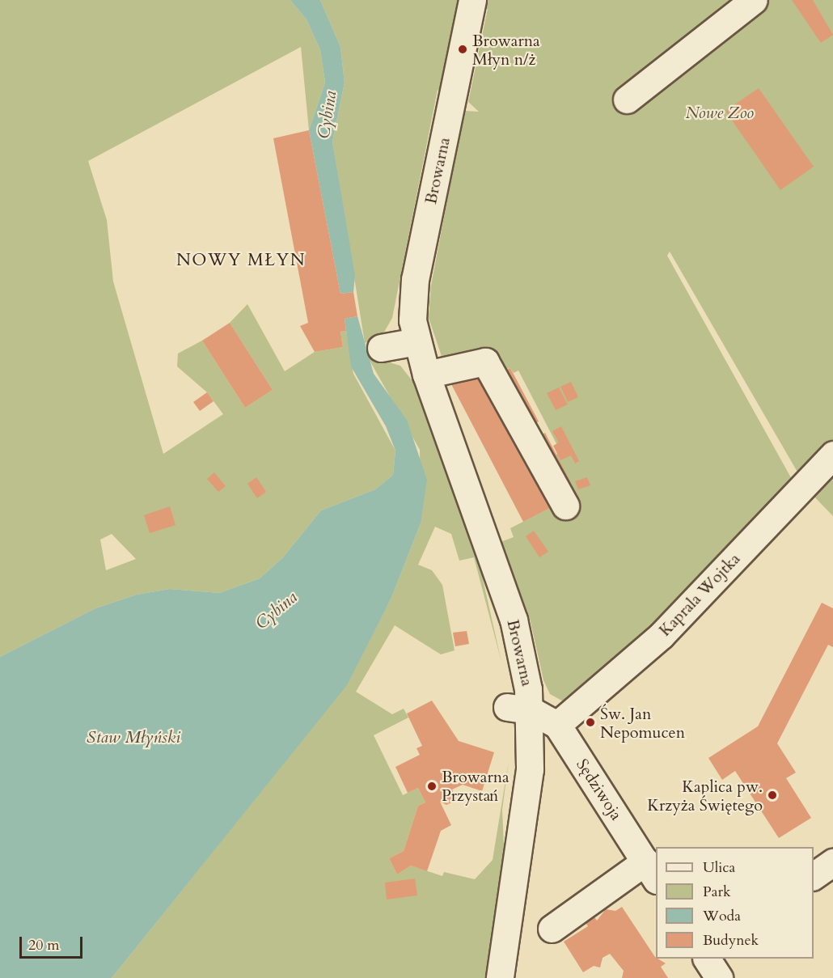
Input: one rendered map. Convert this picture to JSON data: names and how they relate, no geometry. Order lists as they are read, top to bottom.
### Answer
{
  "streets": {
    "street": ["Browarna", "Kaprala Wojtka", "Sędziwoja"]
  },
  "crossings": [
    ["Browarna", "Sędziwoja"],
    ["Kaprala Wojtka", "Sędziwoja"]
  ],
  "districts": ["NOWY MŁYN"],
  "water": ["Cybina", "Staw Młyński"],
  "parks": ["Nowe Zoo"],
  "places": [
    "Browarna Młyn n/ż",
    "Św. Jan Nepomucen",
    "Browarna Przystań",
    "Kaplica pw. Krzyża Świętego"
  ],
  "legend": [
    "Ulica",
    "Park",
    "Woda",
    "Budynek"
  ],
  "scale_bar": "20 m"
}
